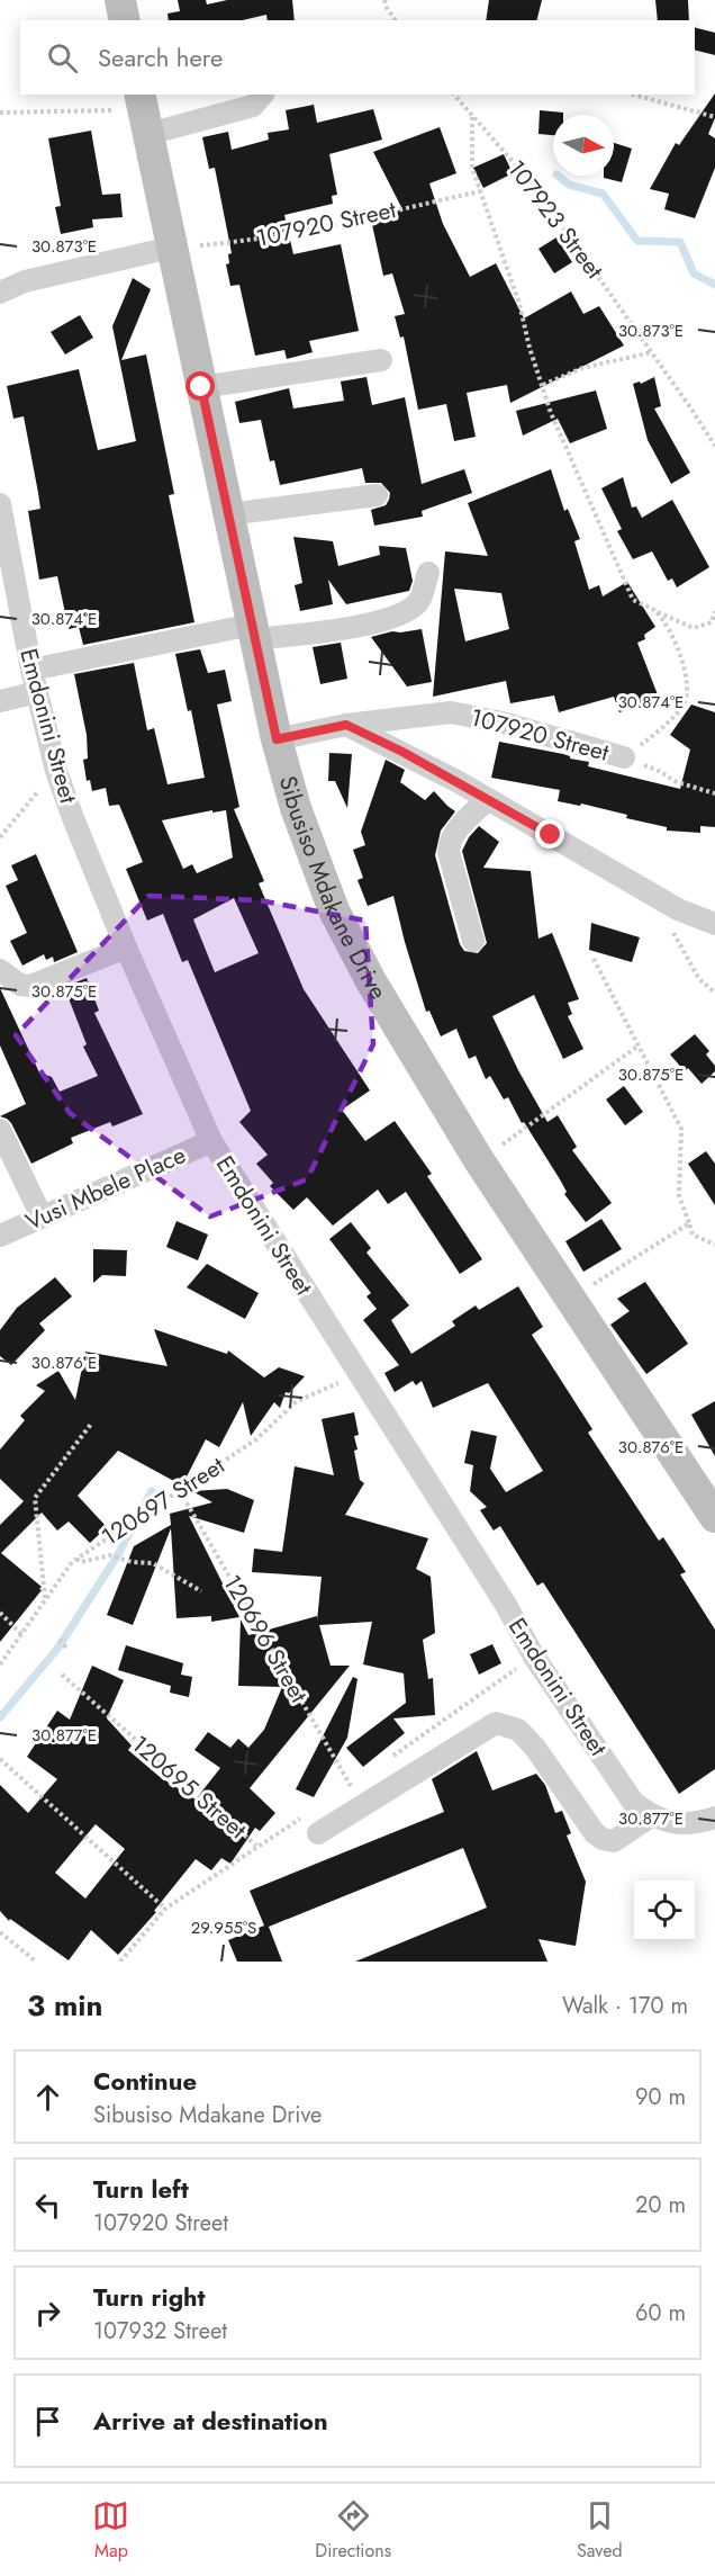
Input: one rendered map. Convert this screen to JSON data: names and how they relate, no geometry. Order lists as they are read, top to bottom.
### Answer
{
  "streets": {
    "street": [
      "107920 Street",
      "Emdonini Street",
      "Sibusiso Mdakane Drive",
      "Vusi Mbele Place"
    ],
    "path": [
      "107923 Street",
      "120697 Street",
      "120696 Street",
      "120695 Street"
    ]
  },
  "crossings": [
    ["107923 Street", "107920 Street"],
    ["107920 Street", "Sibusiso Mdakane Drive"],
    ["Emdonini Street", "Vusi Mbele Place"],
    ["Emdonini Street", "120697 Street"],
    ["120697 Street", "120696 Street"]
  ],
  "north": "right",
  "page": {
    "search": "Search here",
    "heading": ["3 min", "Walk · 170 m"],
    "list": [
      ["Continue", "Sibusiso Mdakane Drive", "90 m"],
      ["Turn left", "107920 Street", "20 m"],
      ["Turn right", "107932 Street", "60 m"],
      "Arrive at destination"
    ],
    "nav": ["Map", "Directions", "Saved"]
  },
  "coordinates": [
    "30.873°E",
    "30.874°E",
    "30.875°E",
    "30.876°E",
    "30.877°E",
    "29.955°S"
  ]
}
